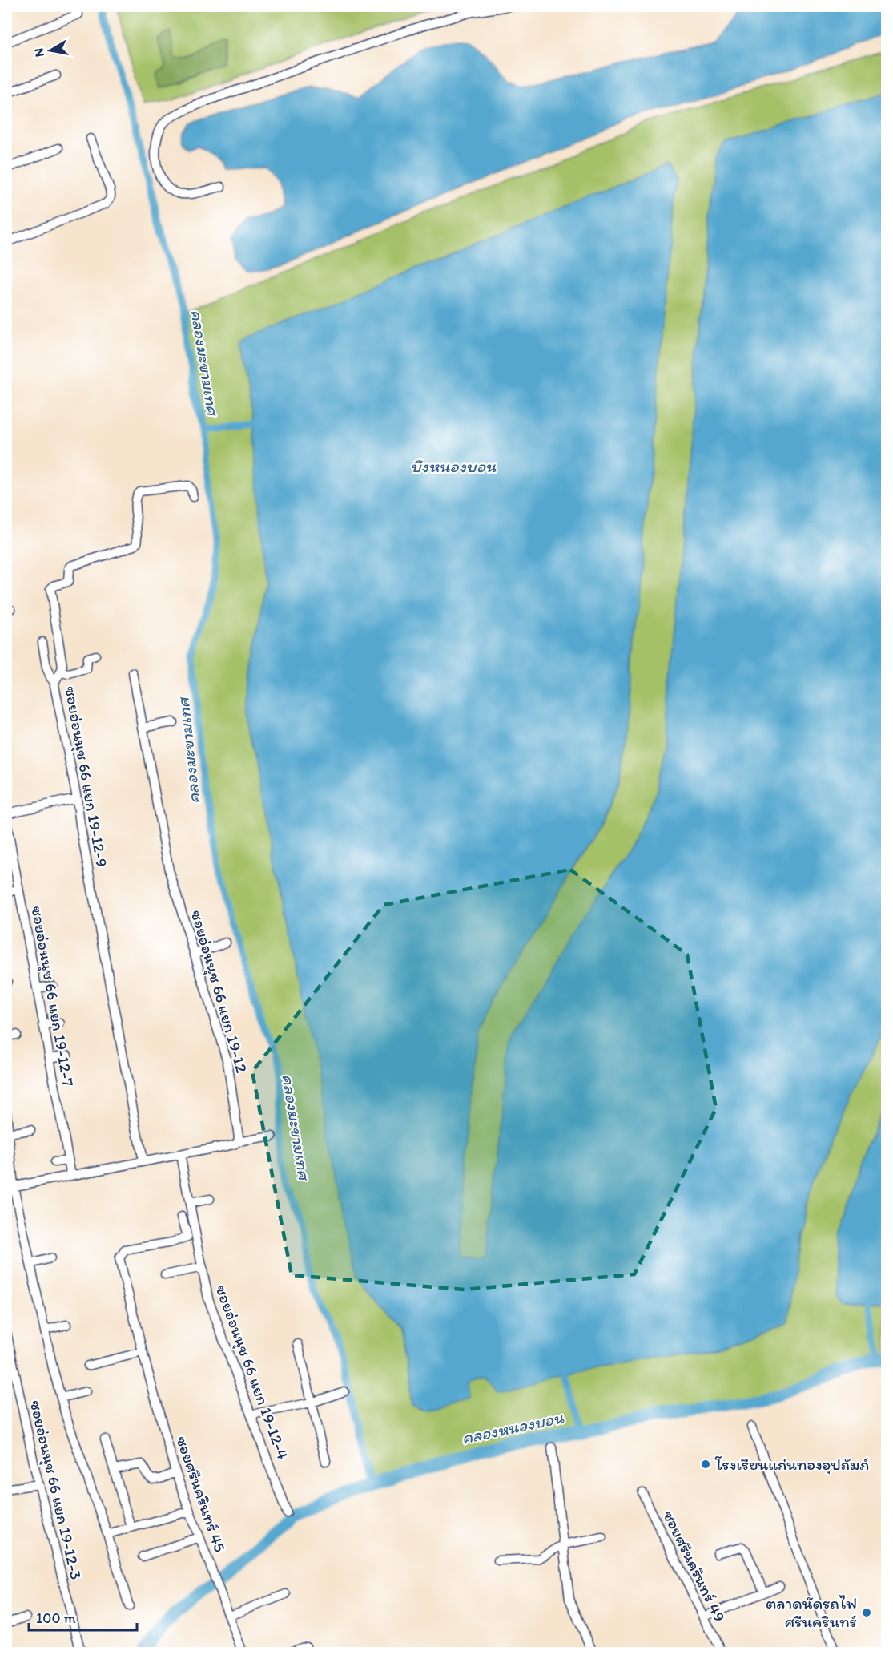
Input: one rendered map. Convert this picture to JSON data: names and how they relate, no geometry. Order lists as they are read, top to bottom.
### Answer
{
  "streets": {
    "street": [
      "ซอยอ่อนนุช 66 แยก 19-12-9",
      "ซอยอ่อนนุช 66 แยก 19-12",
      "ซอยอ่อนนุช 66 แยก 19-12-7",
      "ซอยอ่อนนุช 66 แยก 19-12-4",
      "ซอยอ่อนนุช 66 แยก 19-12-3",
      "ซอยศรีนครินทร์ 45",
      "ซอยศรีนครินทร์ 49"
    ]
  },
  "water": ["คลองมะขามเทศ", "บึงหนองบอน", "คลองหนองบอน"],
  "places": ["โรงเรียนแก่นทองอุปถัมภ์", "ตลาดนัดรถไฟ ศรีนครินทร์"],
  "scale_bar": "100 m",
  "north": "left"
}
